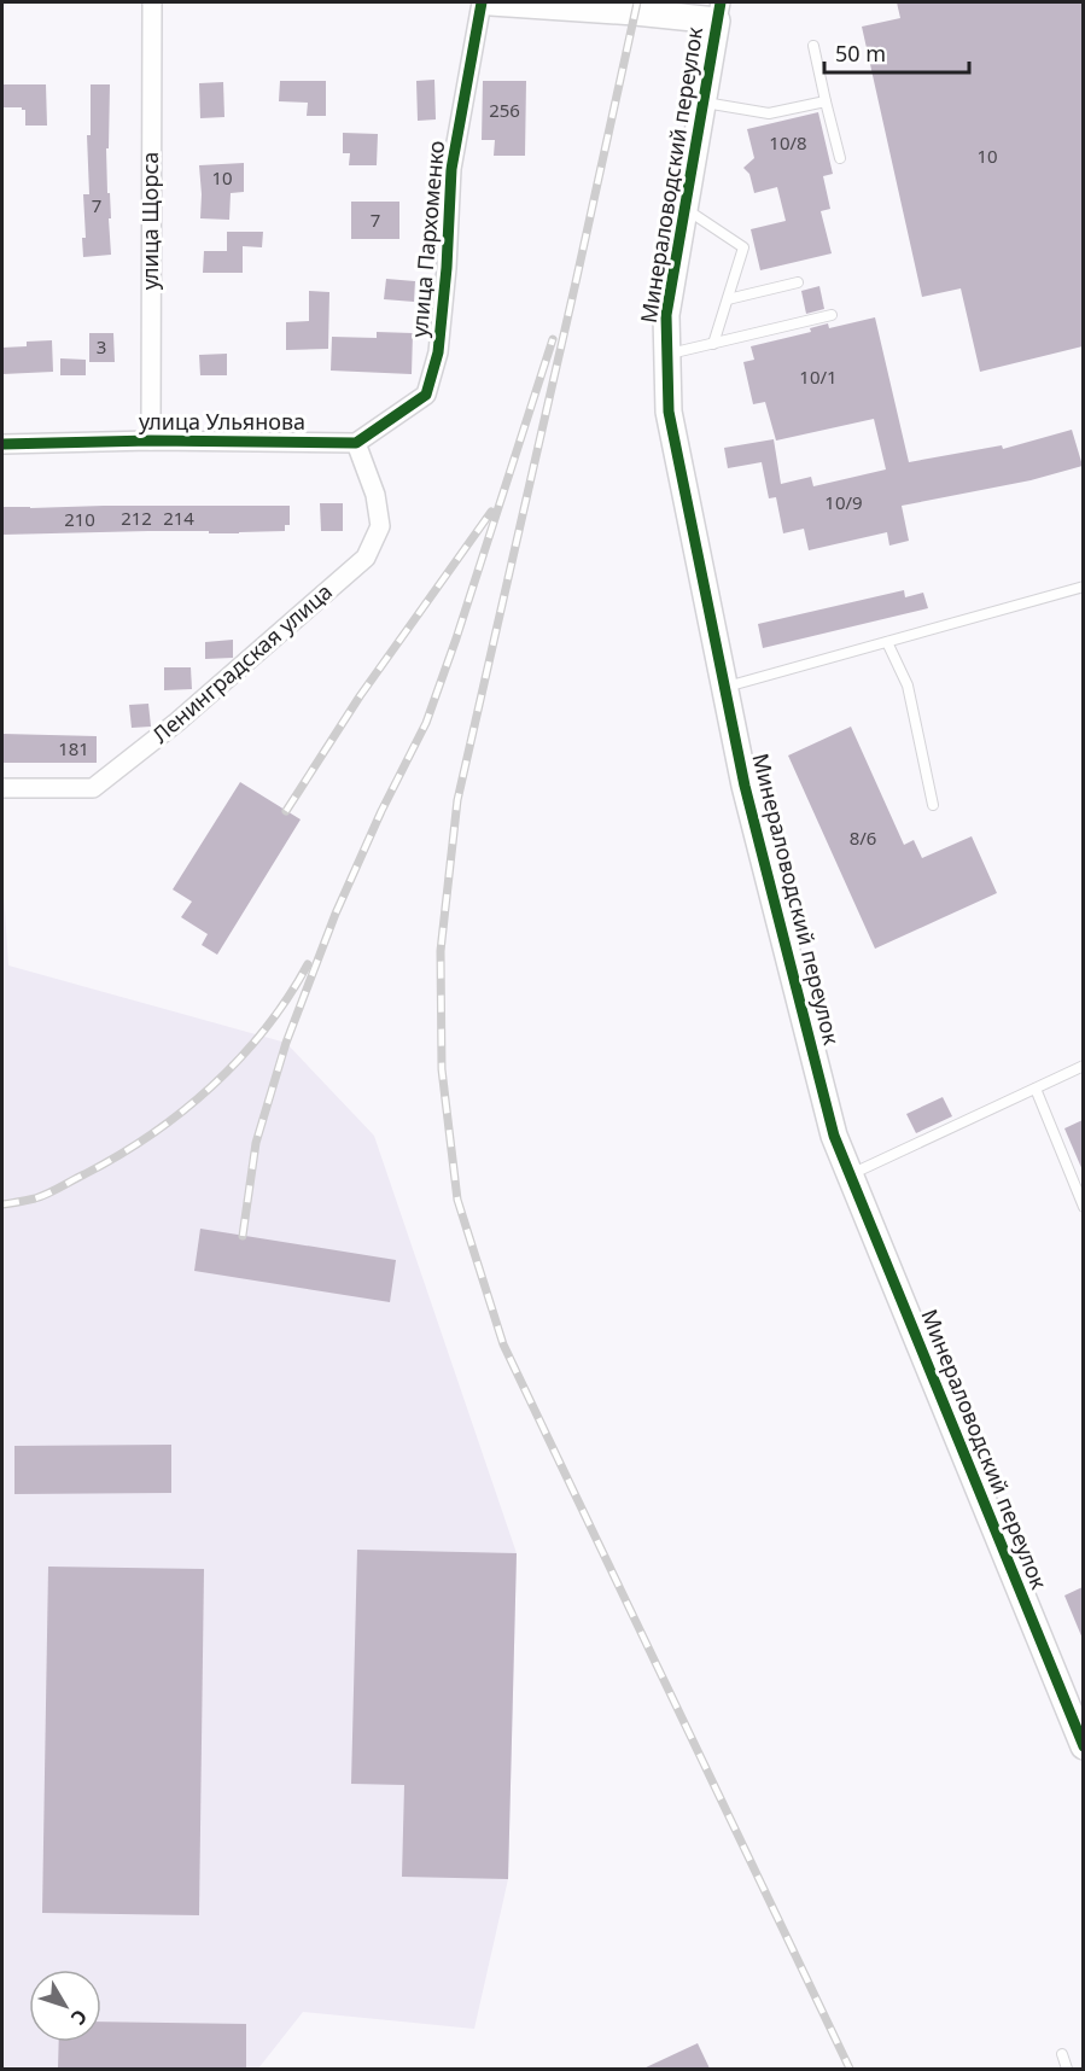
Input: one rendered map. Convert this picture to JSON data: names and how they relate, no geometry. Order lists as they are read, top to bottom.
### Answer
{
  "streets": {
    "street": [
      "Минераловодский переулок",
      "улица Щорса",
      "улица Пархоменко",
      "улица Ульянова",
      "Ленинградская улица"
    ]
  },
  "crossings": [
    ["улица Щорса", "улица Ульянова"],
    ["улица Пархоменко", "улица Ульянова"],
    ["улица Пархоменко", "Ленинградская улица"],
    ["улица Ульянова", "Ленинградская улица"]
  ],
  "house_numbers": [
    "256",
    "10/8",
    "10",
    "10",
    "7",
    "7",
    "3",
    "10/1",
    "10/9",
    "212",
    "214",
    "210",
    "181",
    "8/6"
  ],
  "scale_bar": "50 m",
  "north": "bottom right"
}
